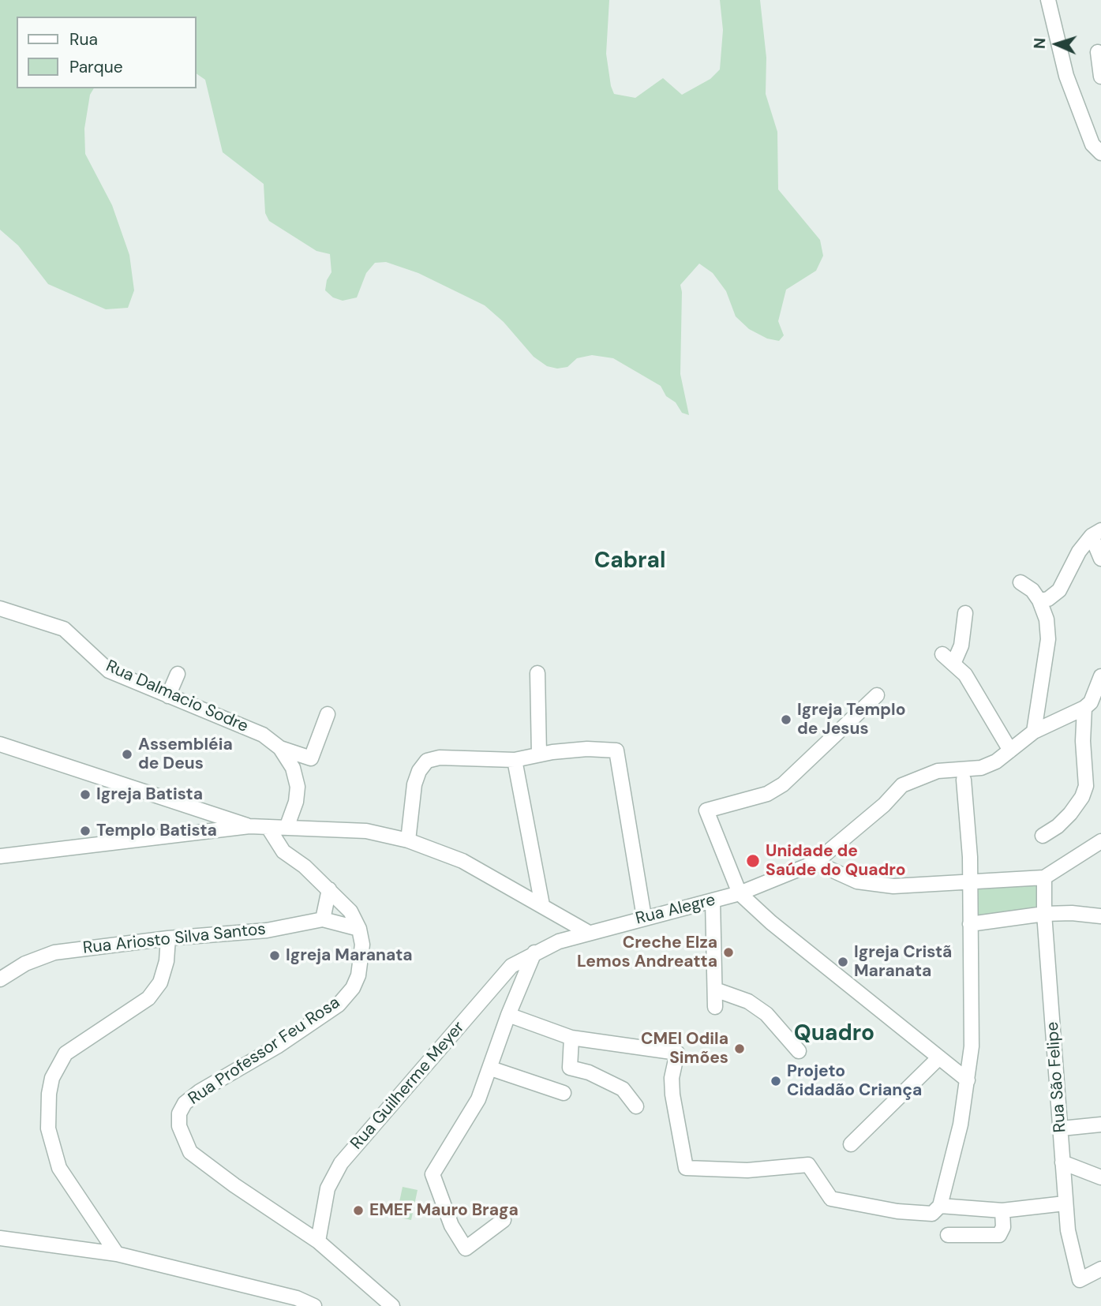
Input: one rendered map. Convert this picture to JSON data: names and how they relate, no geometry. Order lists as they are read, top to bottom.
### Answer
{
  "streets": {
    "street": [
      "Rua Dalmacio Sodre",
      "Rua Alegre",
      "Rua Ariosto Silva Santos",
      "Rua Professor Feu Rosa",
      "Rua São Felipe",
      "Rua Guilherme Meyer"
    ]
  },
  "crossings": [
    ["Rua Alegre", "Rua Guilherme Meyer"],
    ["Rua Professor Feu Rosa", "Rua Guilherme Meyer"]
  ],
  "districts": ["Cabral", "Quadro"],
  "places": [
    "Igreja Templo de Jesus",
    "Assembléia de Deus",
    "Igreja Batista",
    "Templo Batista",
    "Unidade de Saúde do Quadro",
    "Creche Elza Lemos Andreatta",
    "Igreja Maranata",
    "Igreja Cristã Maranata",
    "CMEI Odila Simões",
    "Projeto Cidadão Criança",
    "EMEF Mauro Braga"
  ],
  "legend": ["Rua", "Parque"],
  "north": "left"
}
